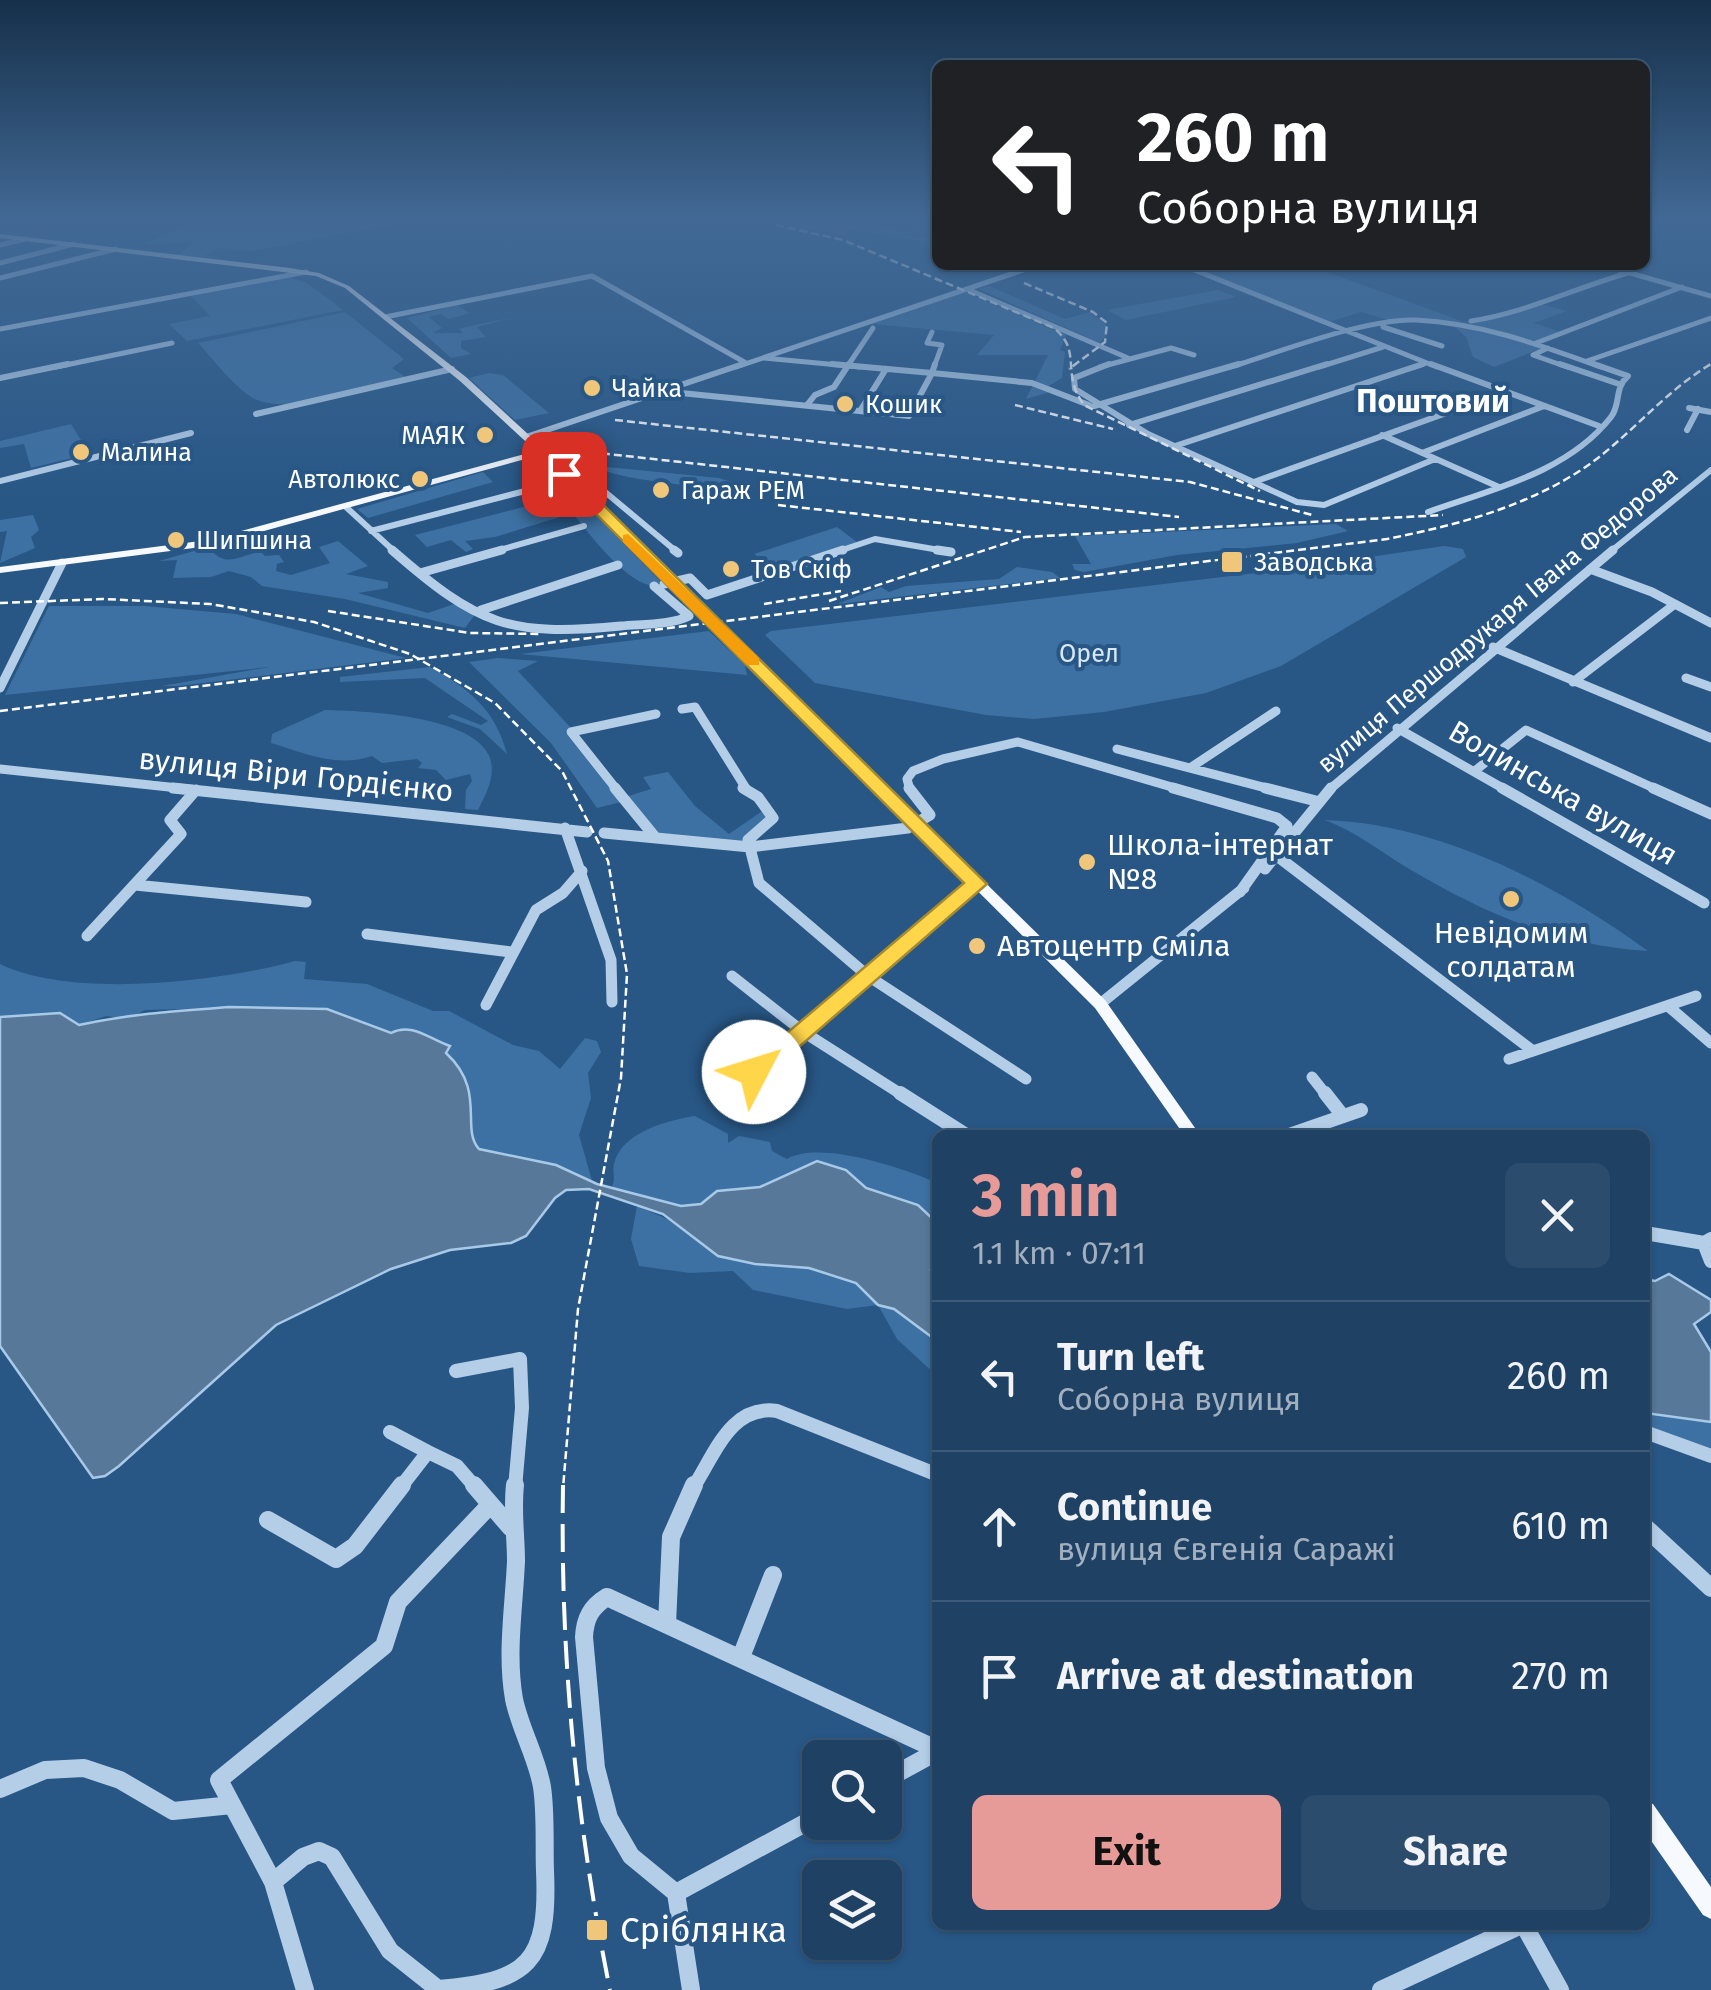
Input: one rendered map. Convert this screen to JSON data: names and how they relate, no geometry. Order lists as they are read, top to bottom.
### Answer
{
  "streets": {
    "street": ["вулиця Першодрукаря Івана Федорова", "вулиця Віри Гордієнко", "Волинська вулиця"]
  },
  "crossings": [
    ["вулиця Першодрукаря Івана Федорова", "Волинська вулиця"]
  ],
  "districts": ["Поштовий"],
  "parks": ["Орел"],
  "places": {
    "other": [
      "Чайка",
      "Кошик",
      "МАЯК",
      "Малина",
      "Автолюкс",
      "Гараж РЕМ",
      "Шипшина",
      "Тов Скіф",
      "Школа-інтернат №8",
      "Невідомим солдатам",
      "Автоцентр Сміла"
    ],
    "transit": ["Заводська", "Сріблянка"]
  },
  "page": {
    "turn": ["260 m", "Соборна вулиця"],
    "heading": ["3 min", "1.1 km · 07:11"],
    "list": [
      {
        "name": "Turn left",
        "note": "Соборна вулиця",
        "value": "260 m"
      },
      {
        "name": "Continue",
        "note": "вулиця Євгенія Саражі",
        "value": "610 m"
      },
      {
        "name": "Arrive at destination",
        "value": "270 m"
      }
    ],
    "buttons": ["Exit", "Share"]
  }
}
